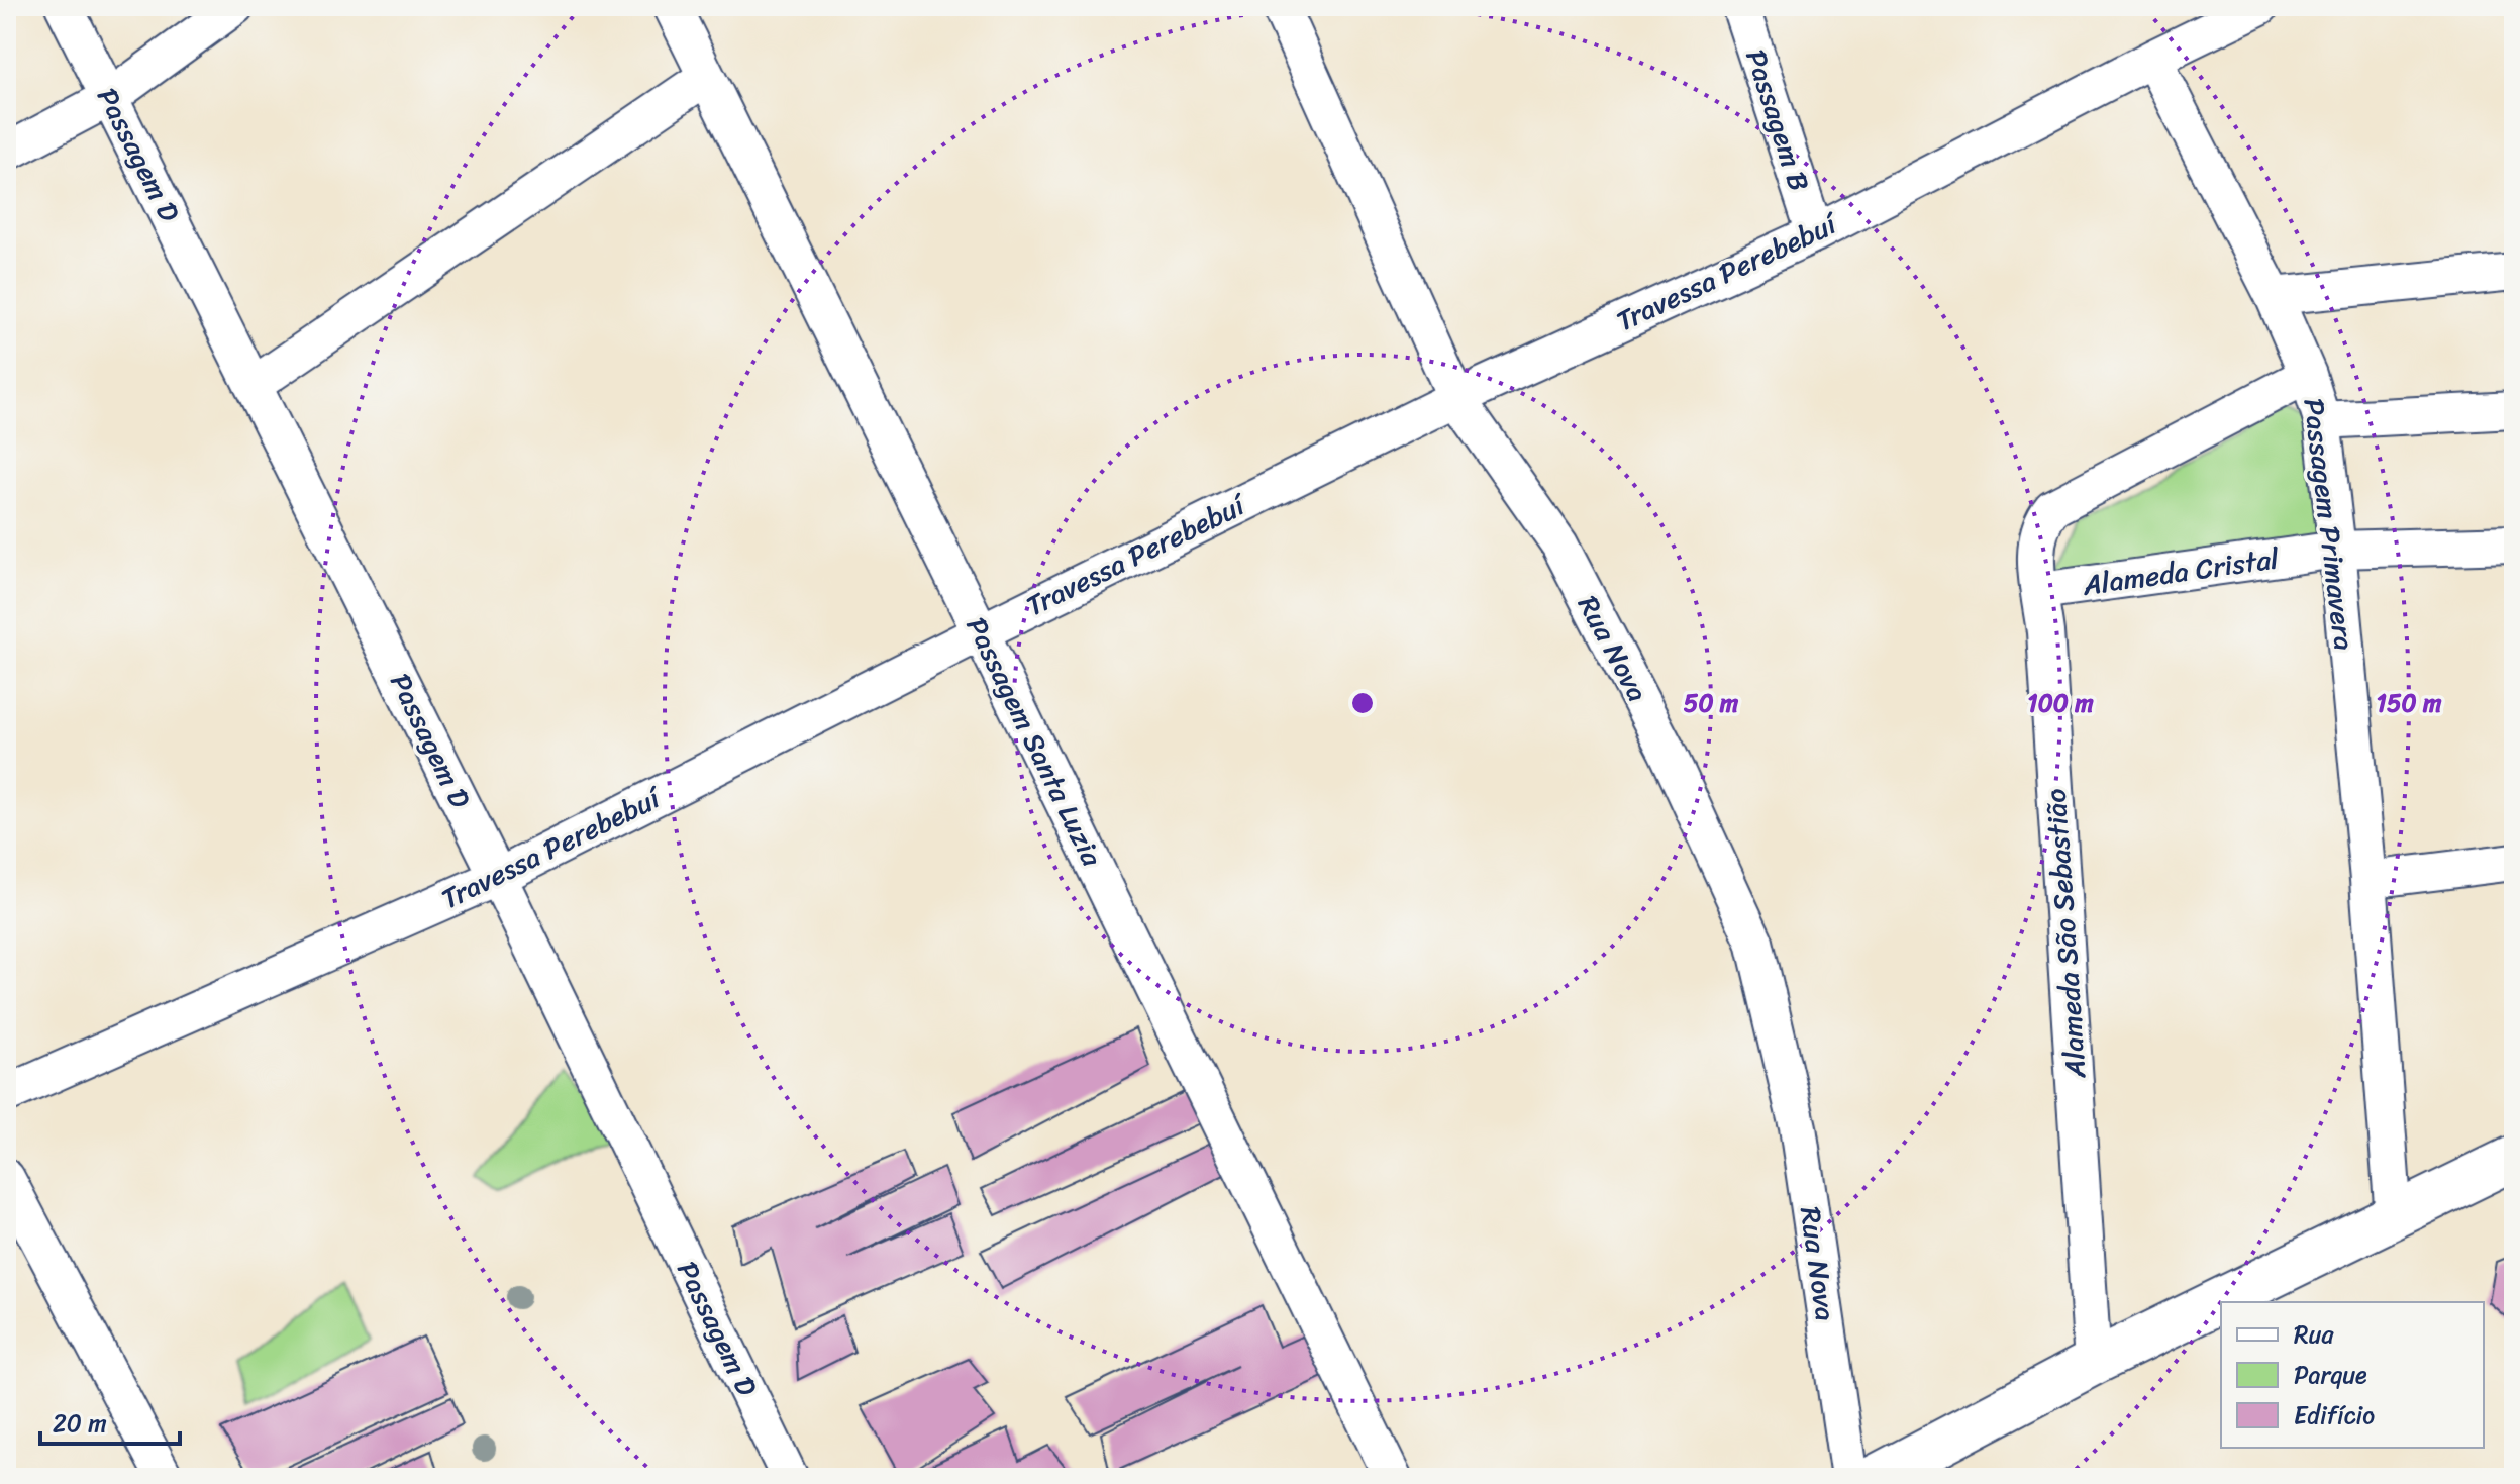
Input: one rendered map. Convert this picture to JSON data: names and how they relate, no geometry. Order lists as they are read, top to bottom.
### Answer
{
  "streets": {
    "street": [
      "Passagem B",
      "Passagem D",
      "Travessa Perebebuí",
      "Passagem Primavera",
      "Alameda Cristal",
      "Rua Nova",
      "Passagem Santa Luzia",
      "Alameda São Sebastião"
    ]
  },
  "crossings": [
    ["Passagem B", "Travessa Perebebuí"],
    ["Passagem D", "Travessa Perebebuí"],
    ["Travessa Perebebuí", "Passagem Primavera"],
    ["Travessa Perebebuí", "Rua Nova"],
    ["Travessa Perebebuí", "Passagem Santa Luzia"],
    ["Passagem Primavera", "Alameda Cristal"],
    ["Passagem Primavera", "Alameda São Sebastião"],
    ["Alameda Cristal", "Alameda São Sebastião"]
  ],
  "legend": ["Rua", "Parque", "Edifício"],
  "scale_bar": "20 m",
  "rings": ["50 m", "100 m", "150 m"]
}
